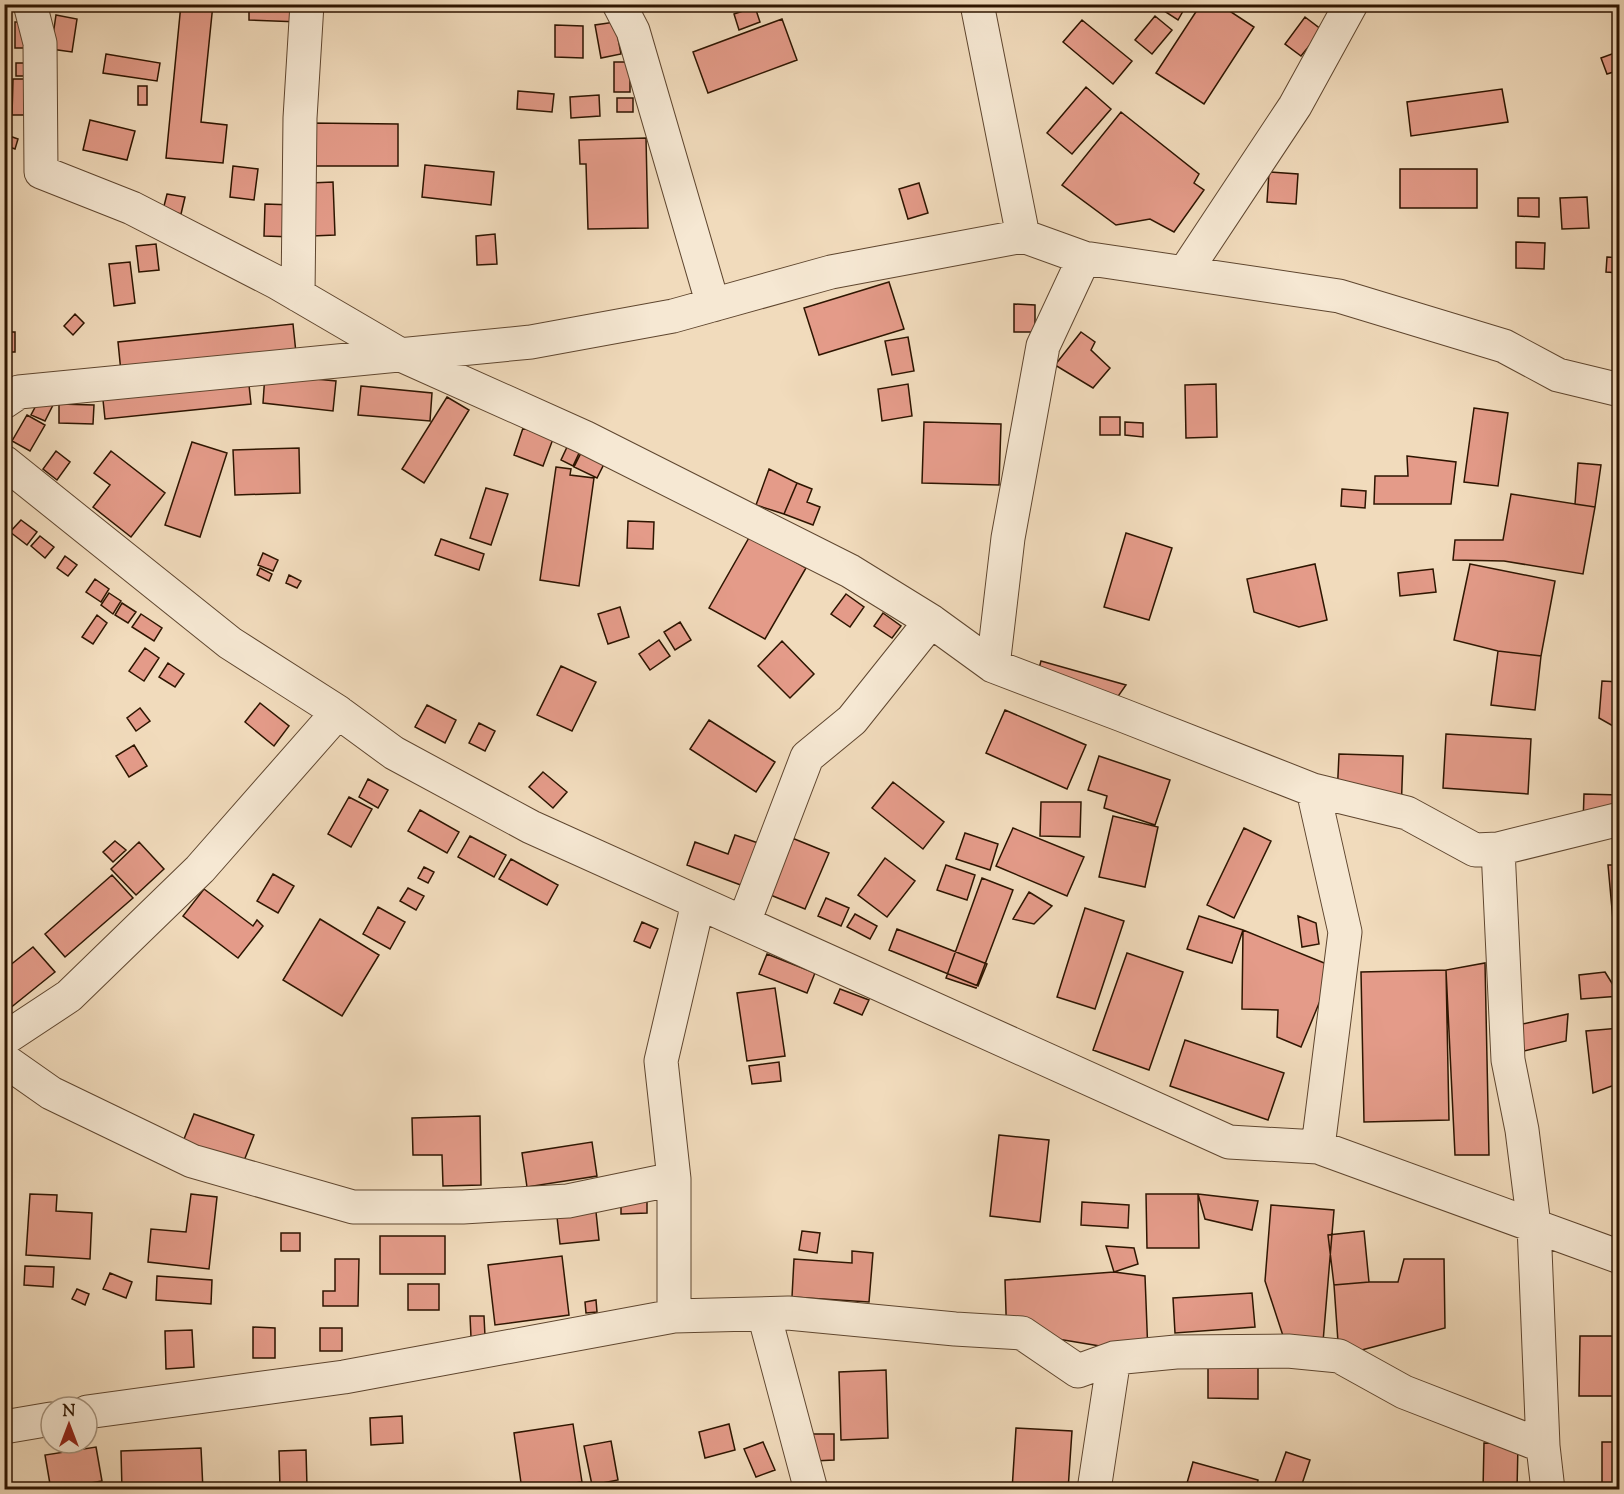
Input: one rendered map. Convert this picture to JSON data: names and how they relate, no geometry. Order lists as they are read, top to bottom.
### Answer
{
  "north": "top"
}
